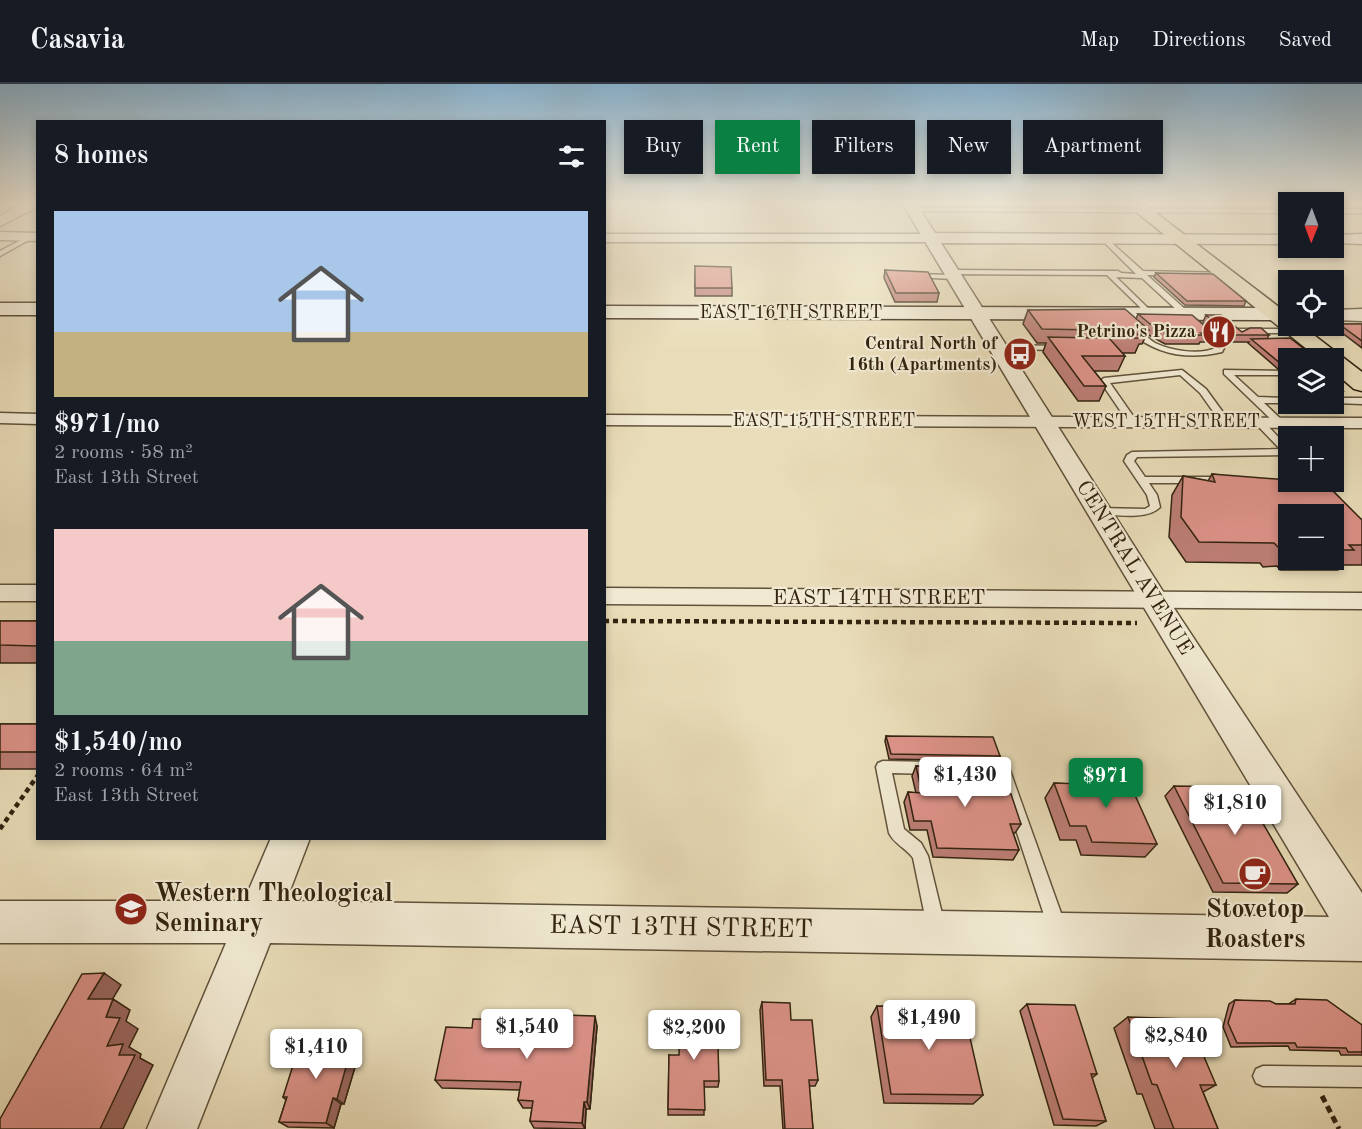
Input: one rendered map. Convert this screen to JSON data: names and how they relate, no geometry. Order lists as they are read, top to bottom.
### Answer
{
  "streets": {
    "main road": ["EAST 16TH STREET"],
    "street": [
      "EAST 15TH STREET",
      "WEST 15TH STREET",
      "CENTRAL AVENUE",
      "EAST 14TH STREET",
      "EAST 13TH STREET"
    ]
  },
  "crossings": [
    ["EAST 16TH STREET", "CENTRAL AVENUE"],
    ["EAST 15TH STREET", "WEST 15TH STREET"],
    ["EAST 15TH STREET", "CENTRAL AVENUE"],
    ["WEST 15TH STREET", "CENTRAL AVENUE"],
    ["CENTRAL AVENUE", "EAST 14TH STREET"]
  ],
  "places": {
    "restaurant": ["Petrino's Pizza"],
    "bus stop": ["Central North of 16th (Apartments)"],
    "cafe": ["Stovetop Roasters"],
    "school or university": ["Western Theological Seminary"]
  },
  "north": "bottom",
  "page": {
    "header": "Casavia",
    "nav": ["Map", "Directions", "Saved"],
    "chip": [
      "Buy",
      "Rent",
      "Filters",
      "New",
      "Apartment"
    ],
    "heading": "8 homes",
    "map_buttons": ["+", "−"],
    "list": [
      {
        "name": "$971/mo",
        "note": "2 rooms · 58 m² · East 13th Street"
      },
      {
        "name": "$1,540/mo",
        "note": "2 rooms · 64 m² · East 13th Street"
      }
    ],
    "price": [
      "$1,430",
      "$971",
      "$1,810",
      "$1,490",
      "$1,540",
      "$2,200",
      "$2,840",
      "$1,410"
    ]
  }
}
